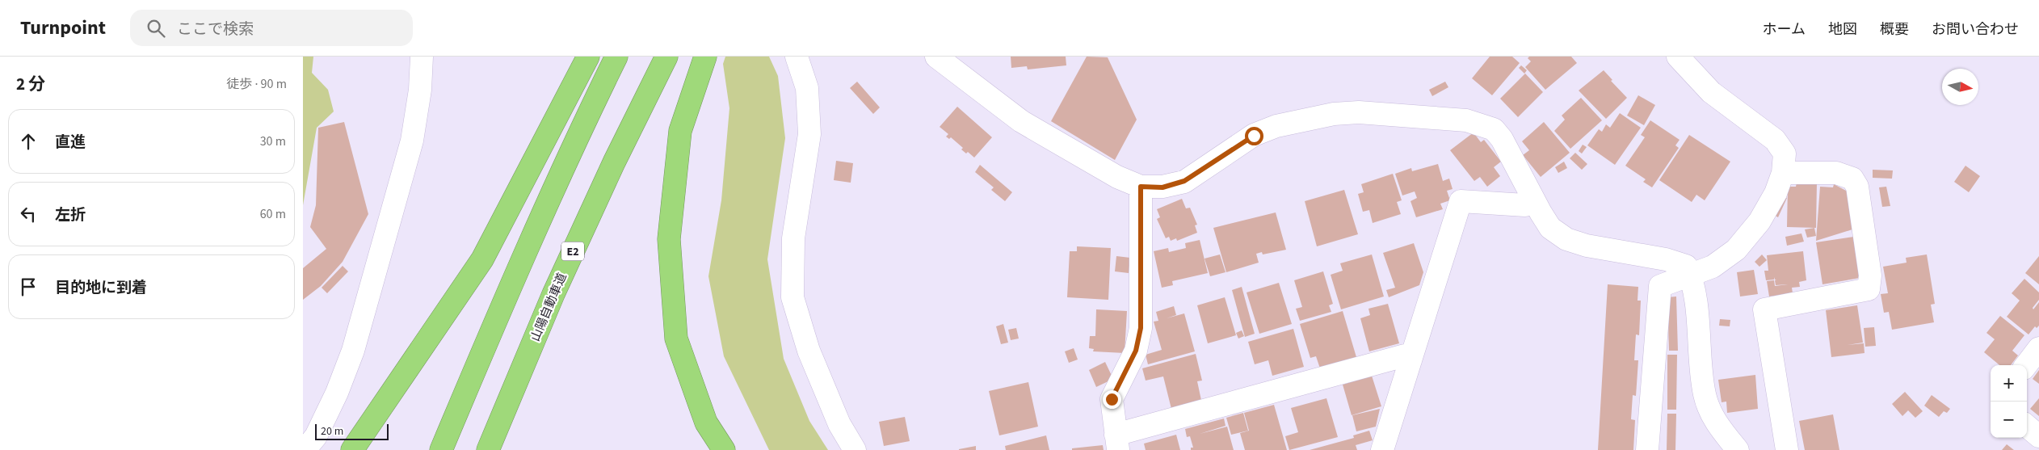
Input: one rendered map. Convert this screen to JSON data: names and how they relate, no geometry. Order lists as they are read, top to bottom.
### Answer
{
  "streets": {
    "highway": ["E2", "山陽自動車道"]
  },
  "scale_bar": "20 m",
  "north": "right",
  "page": {
    "header": "Turnpoint",
    "search": "ここで検索",
    "nav": [
      "ホーム",
      "地図",
      "概要",
      "お問い合わせ"
    ],
    "heading": ["2 分", "徒歩 · 90 m"],
    "list": [
      ["直進", "30 m"],
      ["左折", "60 m"],
      "目的地に到着"
    ],
    "map_buttons": ["+", "−"],
    "scale": "20 m"
  }
}
